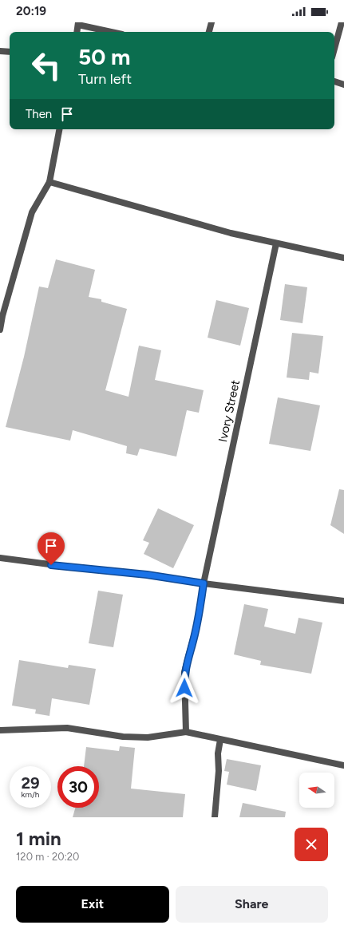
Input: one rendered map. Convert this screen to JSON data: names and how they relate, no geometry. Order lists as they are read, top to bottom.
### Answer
{
  "streets": {
    "street": ["Ivory Street"]
  },
  "north": "left",
  "page": {
    "status": "20:19",
    "turn": ["50 m", "Turn left"],
    "then": "Then",
    "speed": "29 km/h",
    "limit": "30",
    "heading": ["1 min", "120 m · 20:20"],
    "buttons": ["Exit", "Share"]
  }
}
